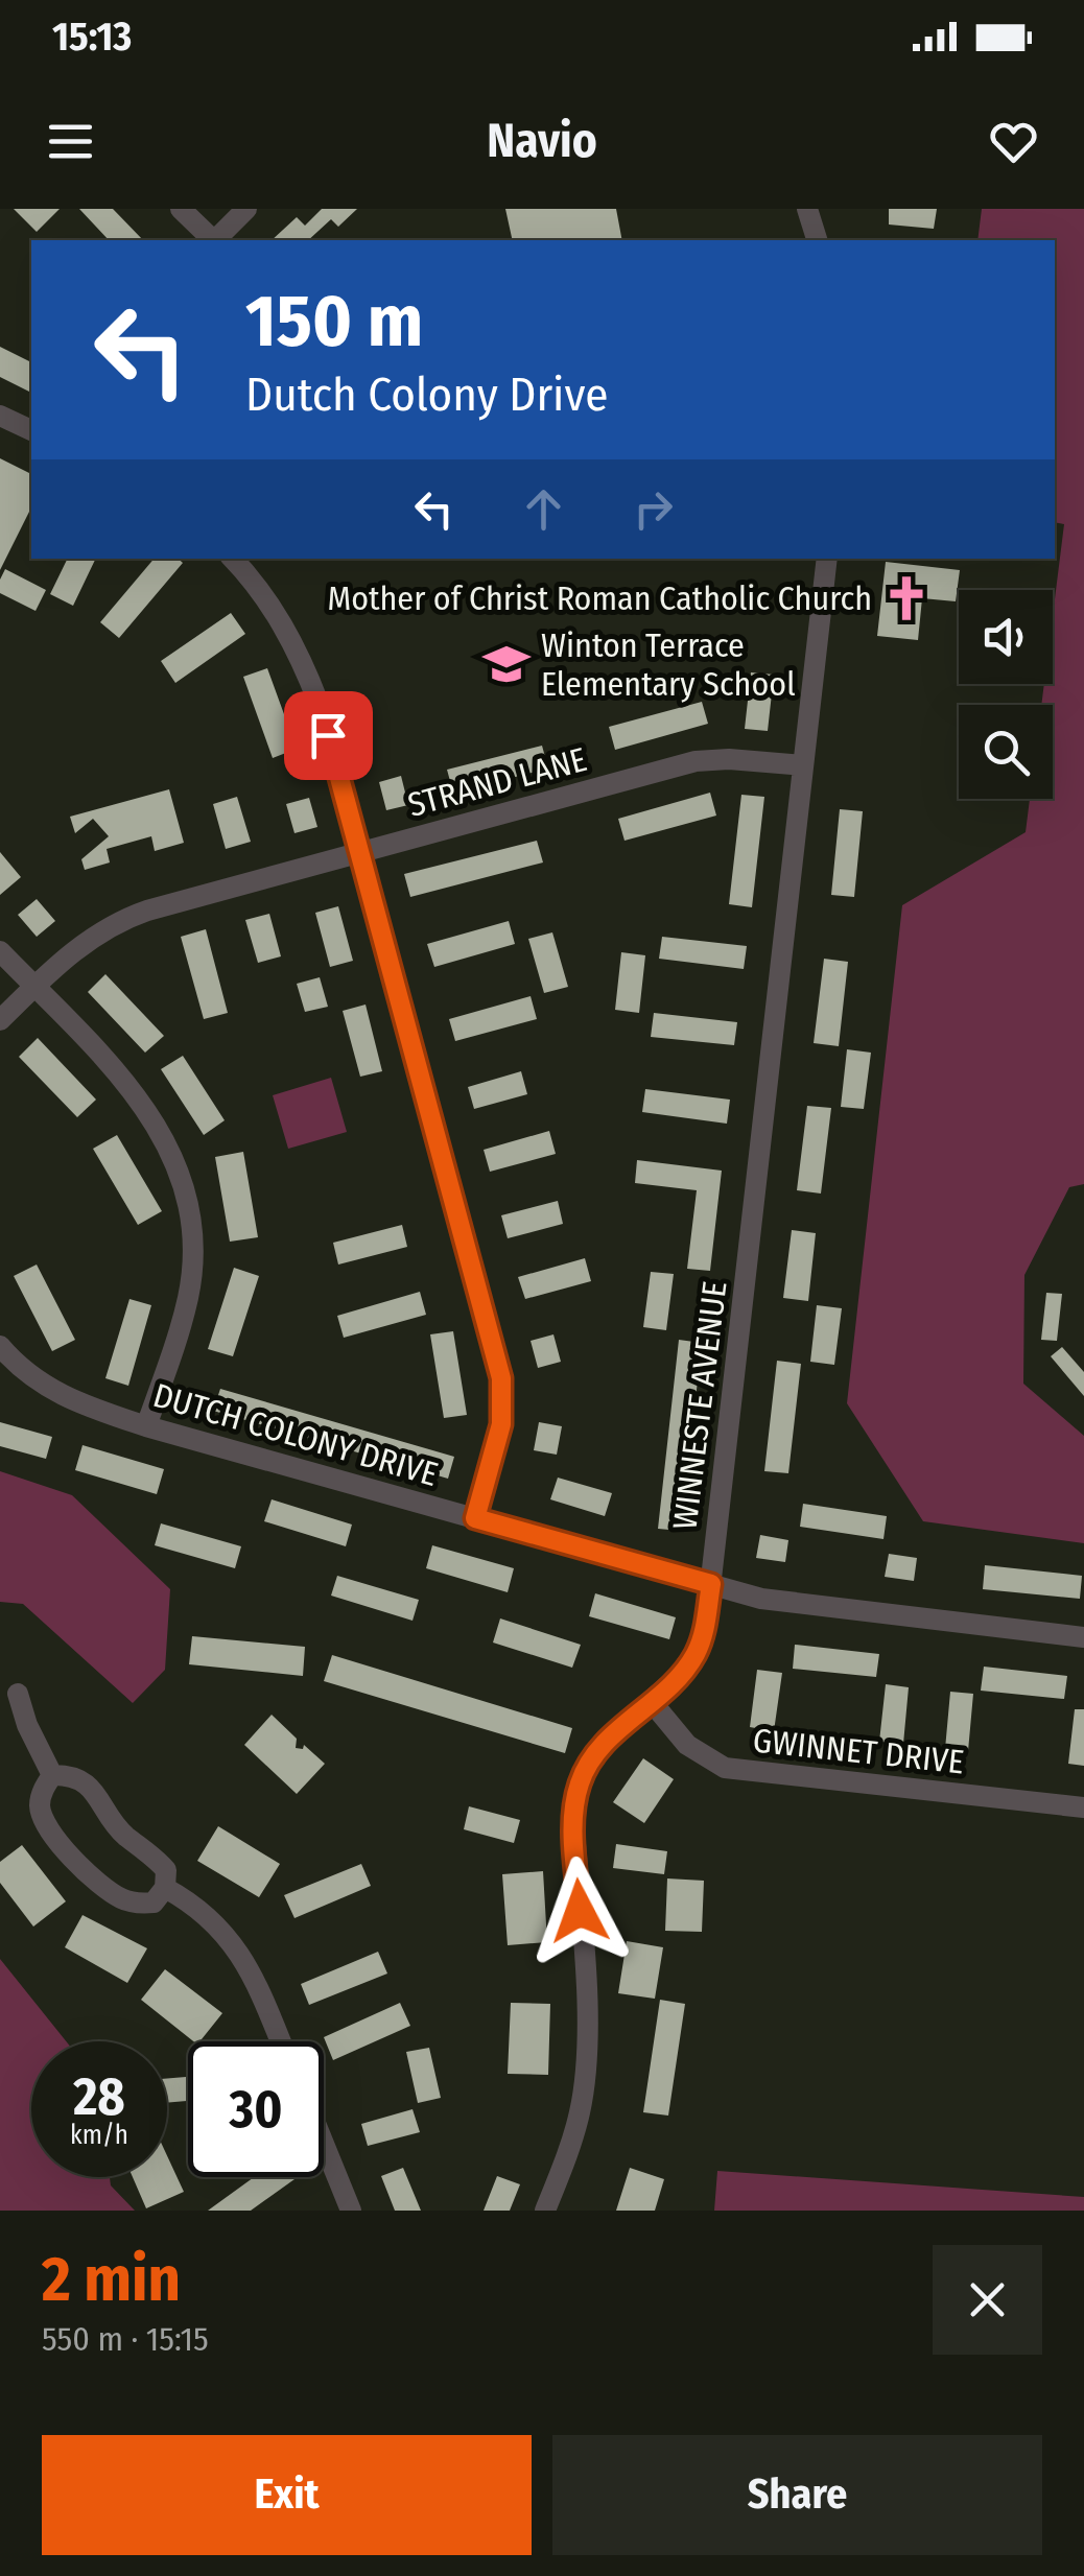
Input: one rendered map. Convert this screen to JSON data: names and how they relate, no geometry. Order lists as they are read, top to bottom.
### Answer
{
  "streets": {
    "street": [
      "STRAND LANE",
      "WINNESTE AVENUE",
      "DUTCH COLONY DRIVE",
      "GWINNET DRIVE"
    ]
  },
  "crossings": [
    ["STRAND LANE", "WINNESTE AVENUE"],
    ["WINNESTE AVENUE", "DUTCH COLONY DRIVE"],
    ["WINNESTE AVENUE", "GWINNET DRIVE"]
  ],
  "places": {
    "church": ["Mother of Christ Roman Catholic Church"],
    "school or university": ["Winton Terrace Elementary School"]
  },
  "page": {
    "status": "15:13",
    "header": "Navio",
    "turn": ["150 m", "Dutch Colony Drive"],
    "speed": "28 km/h",
    "limit": "30",
    "heading": ["2 min", "550 m · 15:15"],
    "buttons": ["Exit", "Share"]
  }
}
